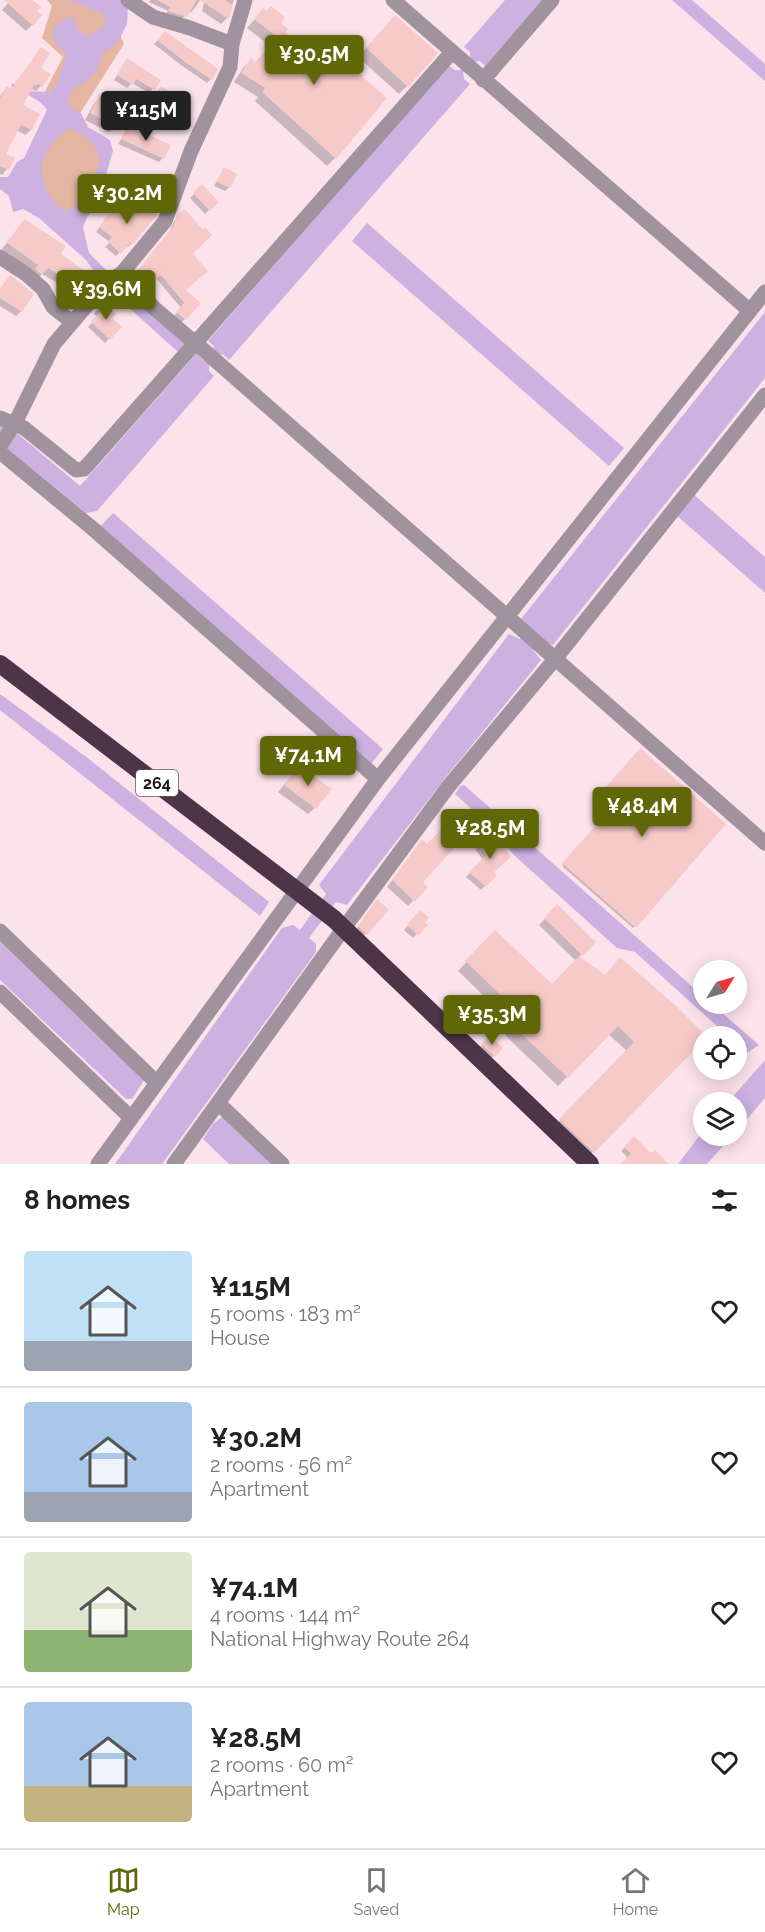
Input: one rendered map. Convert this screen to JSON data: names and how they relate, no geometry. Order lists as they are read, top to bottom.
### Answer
{
  "streets": {
    "highway": ["264"]
  },
  "north": "top right",
  "page": {
    "price": [
      "¥30.5M",
      "¥115M",
      "¥30.2M",
      "¥39.6M",
      "¥74.1M",
      "¥48.4M",
      "¥28.5M",
      "¥35.3M"
    ],
    "heading": "8 homes",
    "list": [
      {
        "name": "¥115M",
        "note": "5 rooms · 183 m² · House"
      },
      {
        "name": "¥30.2M",
        "note": "2 rooms · 56 m² · Apartment"
      },
      {
        "name": "¥74.1M",
        "note": "4 rooms · 144 m² · National Highway Route 264"
      },
      {
        "name": "¥28.5M",
        "note": "2 rooms · 60 m² · Apartment"
      }
    ],
    "tabs": ["Map", "Saved", "Home"]
  }
}
